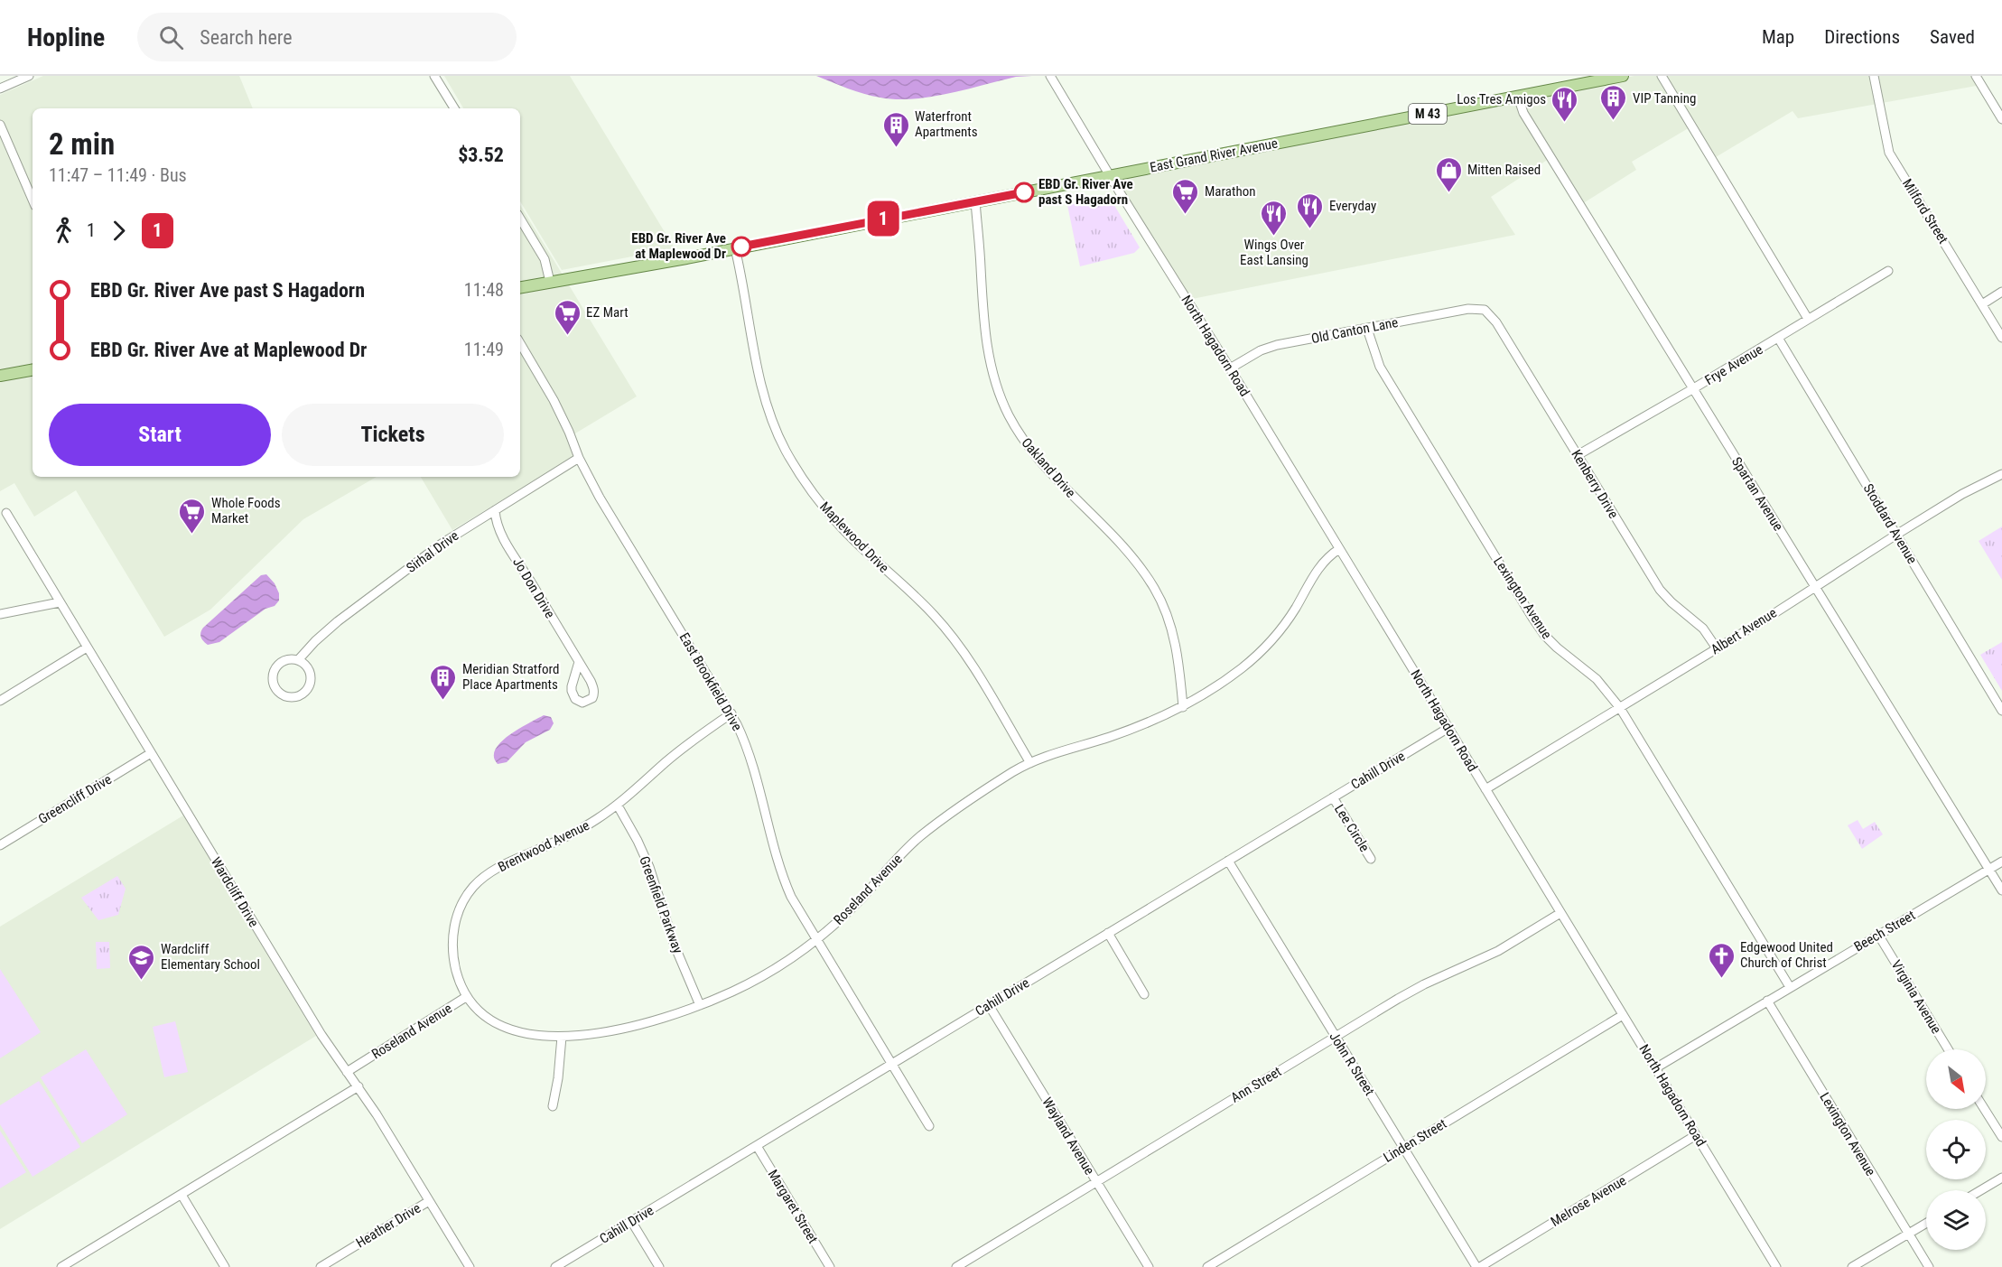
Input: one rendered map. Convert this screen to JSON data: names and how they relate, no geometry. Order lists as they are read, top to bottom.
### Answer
{
  "streets": {
    "main road": ["M 43", "East Grand River Avenue"],
    "street": [
      "Milford Street",
      "Old Canton Lane",
      "North Hagadorn Road",
      "Frye Avenue",
      "Oakland Drive",
      "Kenberry Drive",
      "Spartan Avenue",
      "Stoddard Avenue",
      "Maplewood Drive",
      "Sirhal Drive",
      "Jo Don Drive",
      "Lexington Avenue",
      "Albert Avenue",
      "East Brookfield Drive",
      "Cahill Drive",
      "Greencliff Drive",
      "Lee Circle",
      "Brentwood Avenue",
      "Roseland Avenue",
      "Wardcliff Drive",
      "Greenfield Parkway",
      "Beech Street",
      "Virginia Avenue",
      "John R Street",
      "Ann Street",
      "Wayland Avenue",
      "Linden Street",
      "Melrose Avenue",
      "Margaret Street",
      "Heather Drive"
    ]
  },
  "crossings": [
    ["East Grand River Avenue", "North Hagadorn Road"],
    ["East Grand River Avenue", "Oakland Drive"],
    ["East Grand River Avenue", "Spartan Avenue"],
    ["East Grand River Avenue", "Maplewood Drive"],
    ["Old Canton Lane", "North Hagadorn Road"],
    ["Old Canton Lane", "Kenberry Drive"],
    ["Old Canton Lane", "Lexington Avenue"],
    ["North Hagadorn Road", "Albert Avenue"],
    ["North Hagadorn Road", "Cahill Drive"],
    ["North Hagadorn Road", "Roseland Avenue"],
    ["North Hagadorn Road", "Beech Street"],
    ["North Hagadorn Road", "Ann Street"],
    ["North Hagadorn Road", "Linden Street"],
    ["North Hagadorn Road", "Melrose Avenue"],
    ["Frye Avenue", "Kenberry Drive"],
    ["Frye Avenue", "Spartan Avenue"],
    ["Frye Avenue", "Stoddard Avenue"],
    ["Oakland Drive", "Roseland Avenue"],
    ["Kenberry Drive", "Albert Avenue"],
    ["Spartan Avenue", "Albert Avenue"],
    ["Spartan Avenue", "Beech Street"],
    ["Stoddard Avenue", "Albert Avenue"],
    ["Maplewood Drive", "Roseland Avenue"],
    ["Sirhal Drive", "Jo Don Drive"],
    ["Sirhal Drive", "East Brookfield Drive"],
    ["Lexington Avenue", "Albert Avenue"],
    ["Lexington Avenue", "Beech Street"],
    ["East Brookfield Drive", "Cahill Drive"],
    ["East Brookfield Drive", "Brentwood Avenue"],
    ["East Brookfield Drive", "Roseland Avenue"],
    ["Cahill Drive", "Lee Circle"],
    ["Cahill Drive", "John R Street"],
    ["Cahill Drive", "Wayland Avenue"],
    ["Cahill Drive", "Margaret Street"],
    ["Greencliff Drive", "Wardcliff Drive"],
    ["Brentwood Avenue", "Roseland Avenue"],
    ["Brentwood Avenue", "Greenfield Parkway"],
    ["Roseland Avenue", "Wardcliff Drive"],
    ["Roseland Avenue", "Greenfield Parkway"],
    ["Wardcliff Drive", "Heather Drive"],
    ["Beech Street", "Virginia Avenue"],
    ["John R Street", "Ann Street"],
    ["John R Street", "Linden Street"],
    ["John R Street", "Melrose Avenue"],
    ["Ann Street", "Wayland Avenue"]
  ],
  "places": {
    "building": ["VIP Tanning", "Waterfront Apartments", "Meridian Stratford Place Apartments"],
    "restaurant": ["Los Tres Amigos", "Everyday", "Wings Over East Lansing"],
    "other": ["EBD Gr. River Ave past S Hagadorn", "EBD Gr. River Ave at Maplewood Dr"],
    "shop": ["Mitten Raised"],
    "supermarket": ["Marathon", "EZ Mart", "Whole Foods Market"],
    "church": ["Edgewood United Church of Christ"],
    "school or university": ["Wardcliff Elementary School"]
  },
  "lines": ["bus line 1"],
  "north": "bottom right",
  "page": {
    "header": "Hopline",
    "search": "Search here",
    "nav": ["Map", "Directions", "Saved"],
    "on_map": "1",
    "heading": ["2 min", "11:47 – 11:49 · Bus", "$3.52"],
    "legs": ["1", "1"],
    "list": [
      {
        "name": "EBD Gr. River Ave past S Hagadorn",
        "value": "11:48"
      },
      {
        "name": "EBD Gr. River Ave at Maplewood Dr",
        "value": "11:49"
      }
    ],
    "buttons": ["Start", "Tickets"]
  }
}
